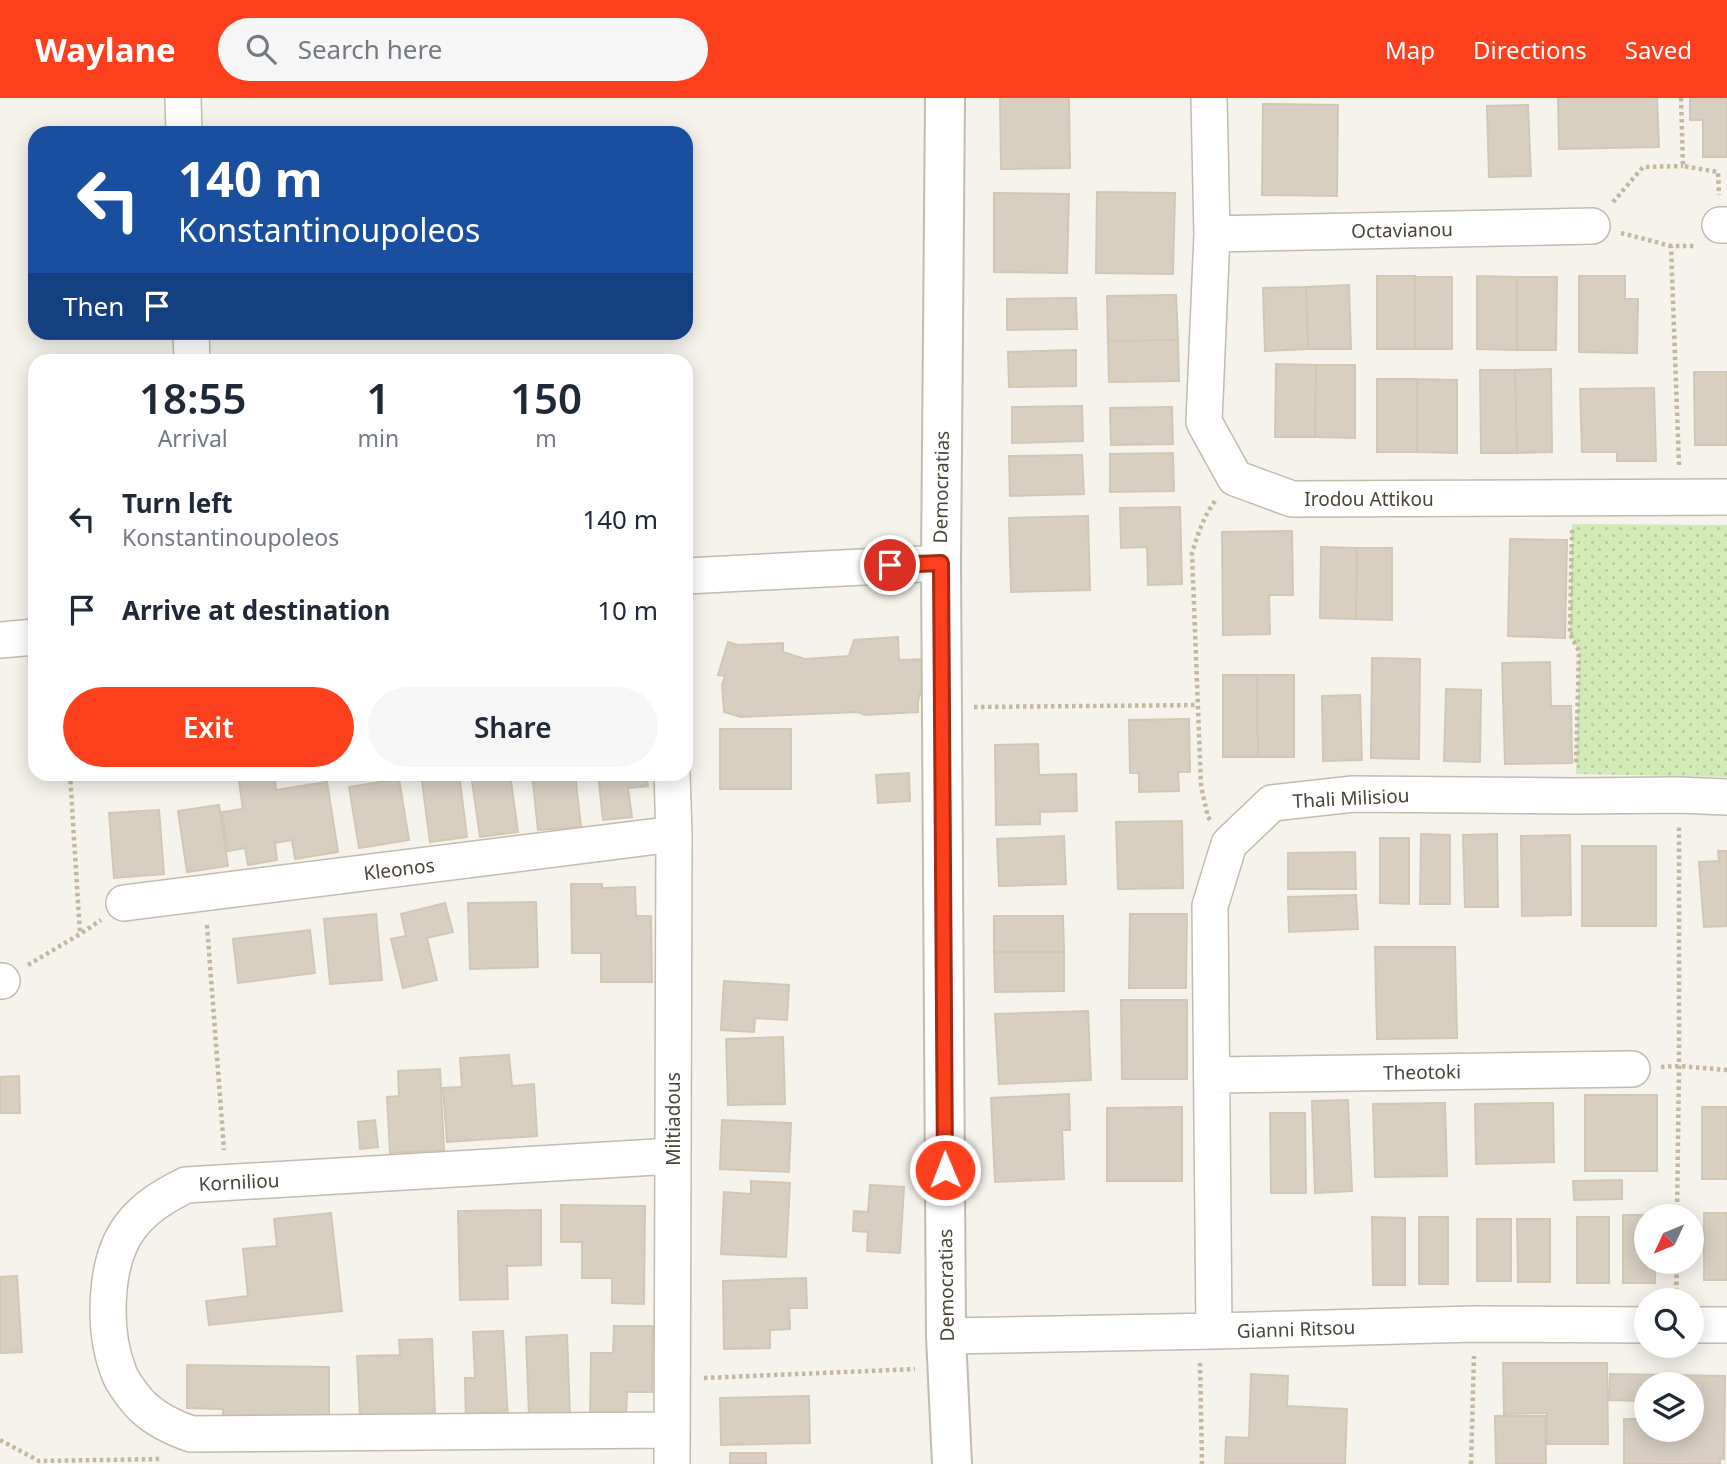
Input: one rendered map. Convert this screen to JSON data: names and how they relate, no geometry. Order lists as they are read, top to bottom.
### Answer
{
  "streets": {
    "street": [
      "Octavianou",
      "Democratias",
      "Irodou Attikou",
      "Thali Milisiou",
      "Kleonos",
      "Theotoki",
      "Miltiadous",
      "Korniliou",
      "Gianni Ritsou"
    ]
  },
  "crossings": [
    ["Democratias", "Gianni Ritsou"],
    ["Thali Milisiou", "Theotoki"],
    ["Thali Milisiou", "Gianni Ritsou"],
    ["Kleonos", "Miltiadous"],
    ["Miltiadous", "Korniliou"]
  ],
  "north": "bottom left",
  "page": {
    "header": "Waylane",
    "search": "Search here",
    "nav": ["Map", "Directions", "Saved"],
    "turn": ["140 m", "Konstantinoupoleos"],
    "then": "Then",
    "eta": [
      "18:55",
      "Arrival",
      "1",
      "min",
      "150",
      "m"
    ],
    "list": [
      {
        "name": "Turn left",
        "note": "Konstantinoupoleos",
        "value": "140 m"
      },
      {
        "name": "Arrive at destination",
        "value": "10 m"
      }
    ],
    "buttons": ["Exit", "Share"]
  }
}
